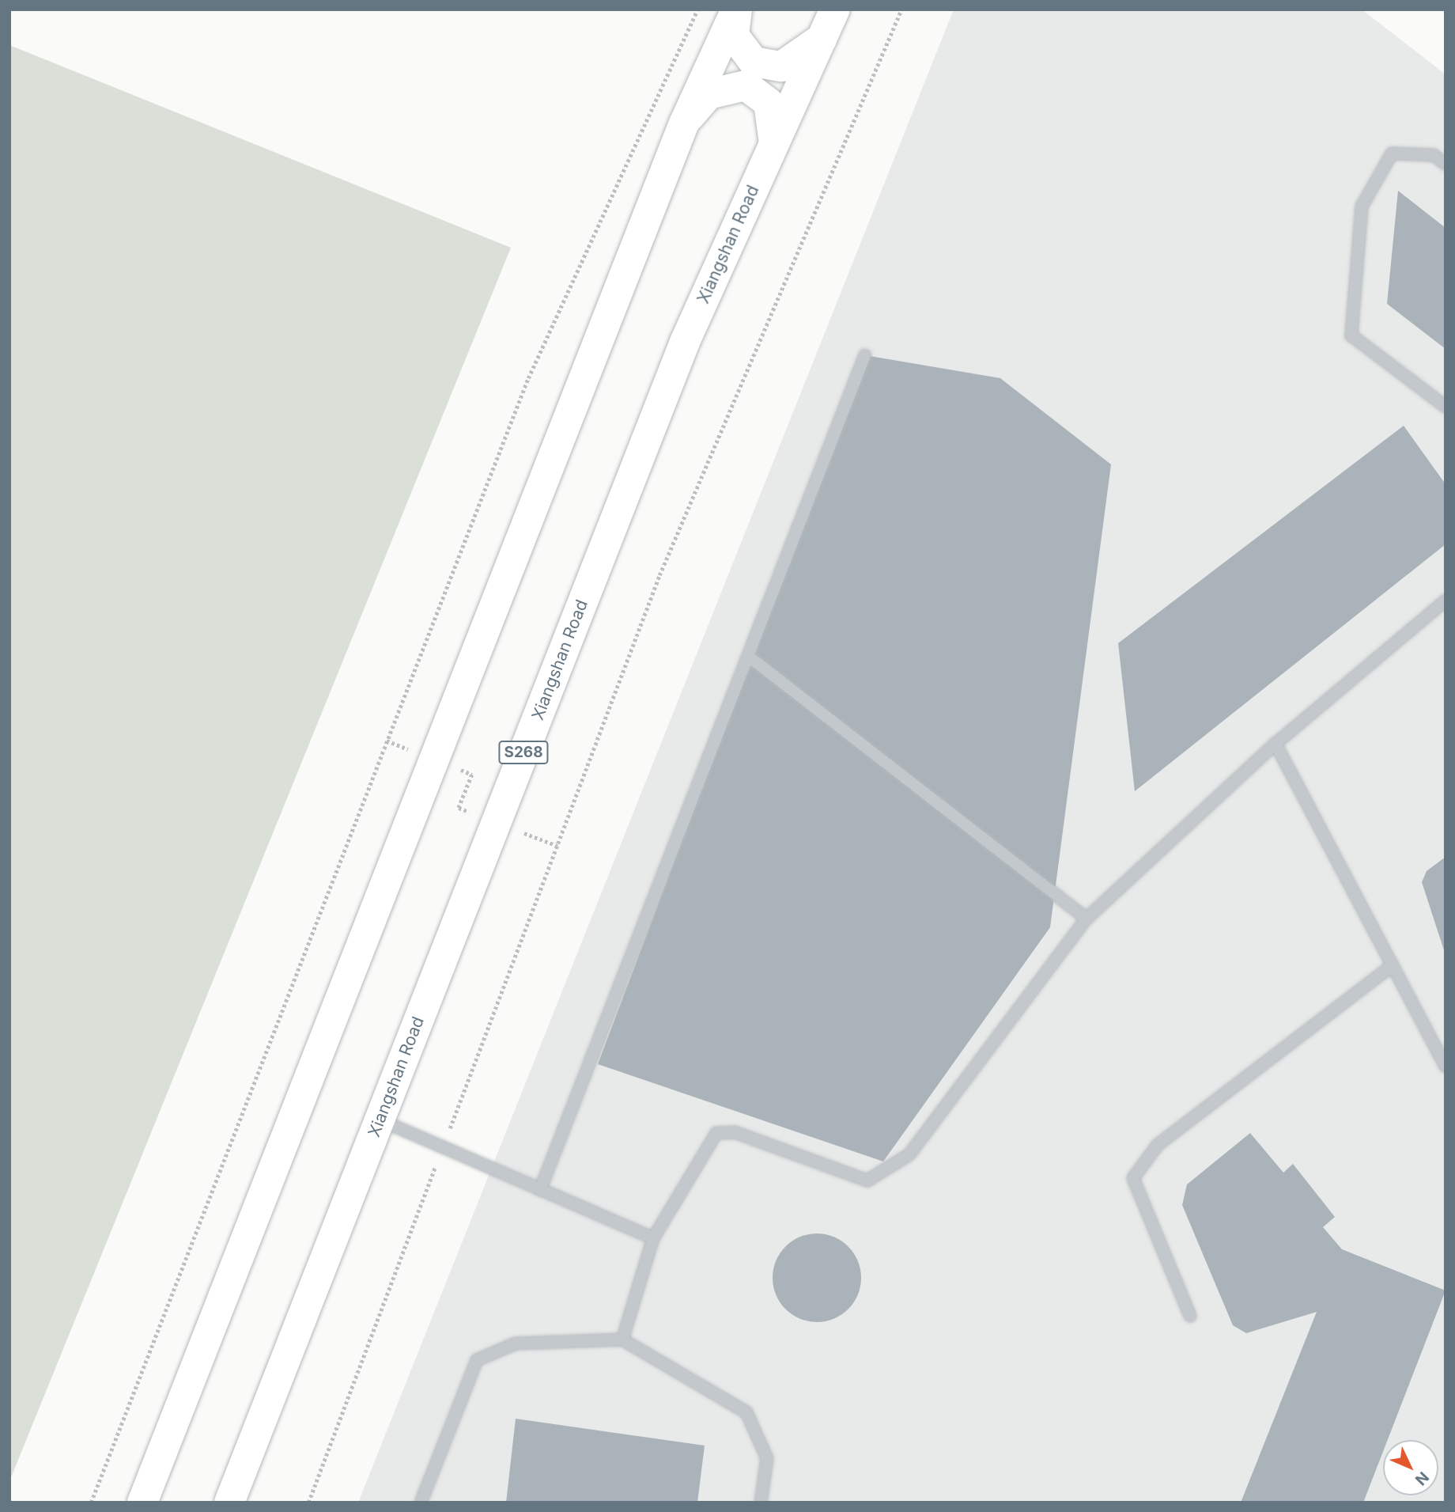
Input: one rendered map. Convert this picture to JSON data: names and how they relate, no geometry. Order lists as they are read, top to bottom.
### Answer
{
  "streets": {
    "main road": ["Xiangshan Road", "S268"]
  },
  "north": "bottom right"
}
